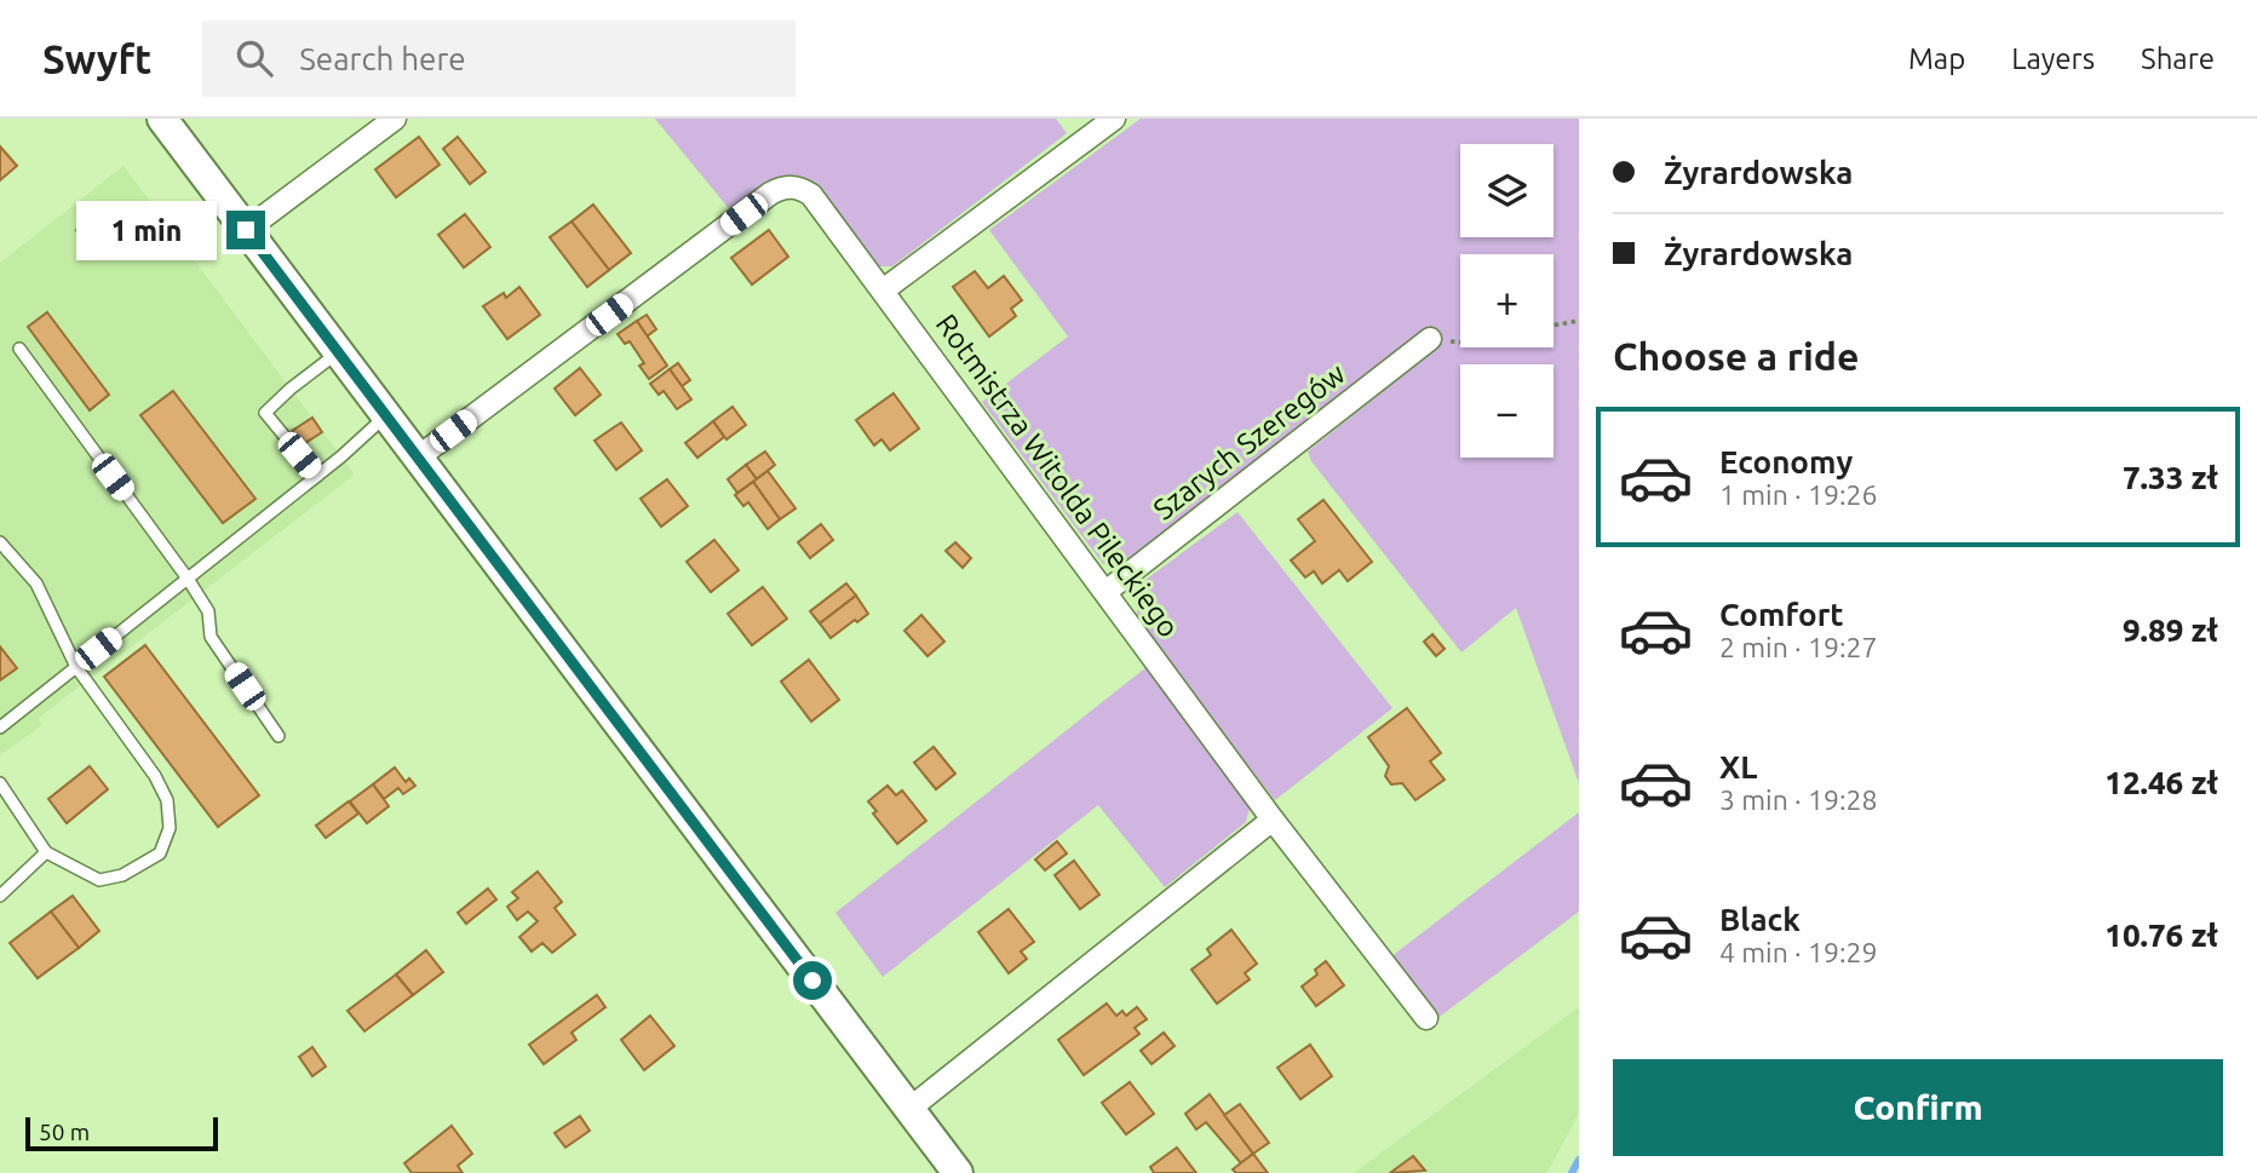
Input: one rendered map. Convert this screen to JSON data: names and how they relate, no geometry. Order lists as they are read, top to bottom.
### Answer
{
  "streets": {
    "street": ["Szarych Szeregów", "Rotmistrza Witolda Pileckiego"]
  },
  "crossings": [
    ["Szarych Szeregów", "Rotmistrza Witolda Pileckiego"]
  ],
  "scale_bar": "50 m",
  "page": {
    "header": "Swyft",
    "search": "Search here",
    "nav": ["Map", "Layers", "Share"],
    "banner": ["Żyrardowska", "Żyrardowska"],
    "map_buttons": ["+", "−"],
    "bubble": "1 min",
    "heading": "Choose a ride",
    "list": [
      {
        "name": "Economy",
        "note": "1 min · 19:26",
        "value": "7.33 zł"
      },
      {
        "name": "Comfort",
        "note": "2 min · 19:27",
        "value": "9.89 zł"
      },
      {
        "name": "XL",
        "note": "3 min · 19:28",
        "value": "12.46 zł"
      },
      {
        "name": "Black",
        "note": "4 min · 19:29",
        "value": "10.76 zł"
      }
    ],
    "buttons": "Confirm",
    "scale": "50 m"
  }
}
